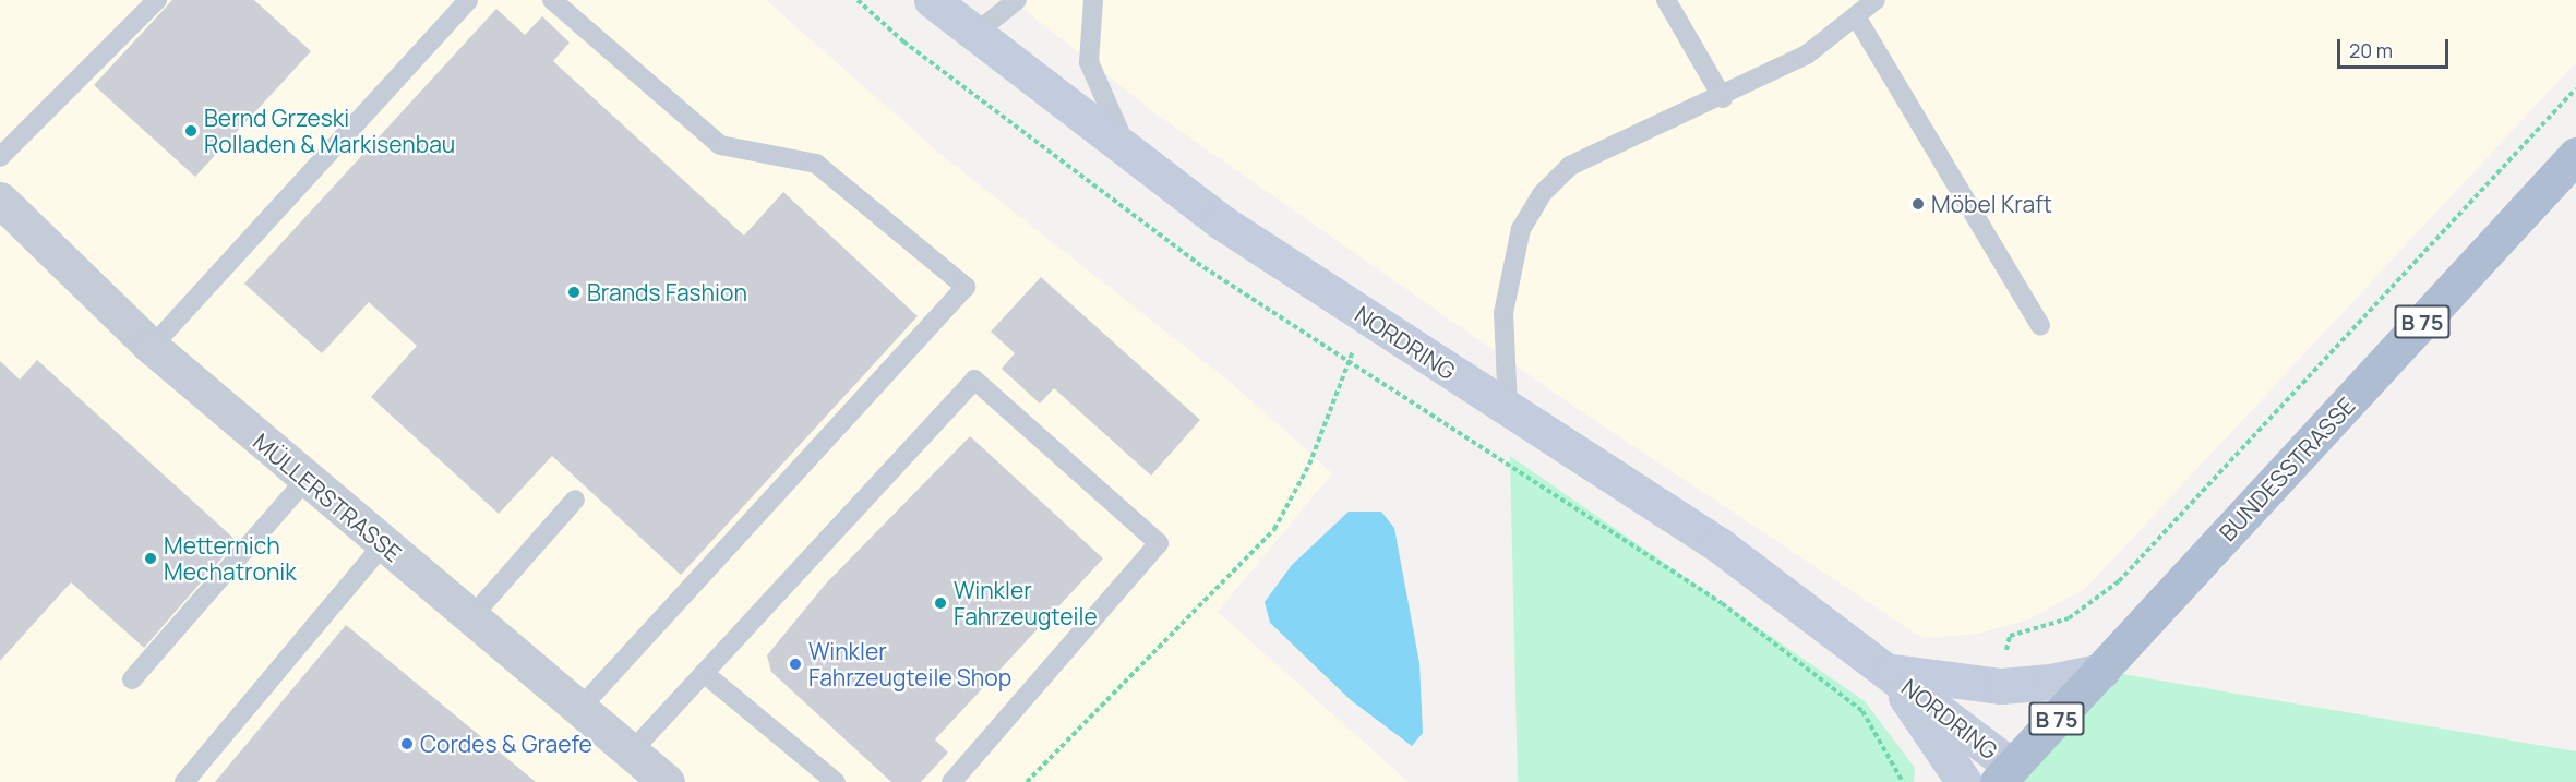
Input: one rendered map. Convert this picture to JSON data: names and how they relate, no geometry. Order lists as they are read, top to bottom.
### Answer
{
  "streets": {
    "main road": ["B 75", "BUNDESSTRASSE"],
    "street": ["NORDRING", "MÜLLERSTRASSE"]
  },
  "crossings": [
    ["NORDRING", "BUNDESSTRASSE"]
  ],
  "places": [
    "Bernd Grzeski Rolladen & Markisenbau",
    "Möbel Kraft",
    "Brands Fashion",
    "Metternich Mechatronik",
    "Winkler Fahrzeugteile",
    "Winkler Fahrzeugteile Shop",
    "Cordes & Graefe"
  ],
  "scale_bar": "20 m"
}
